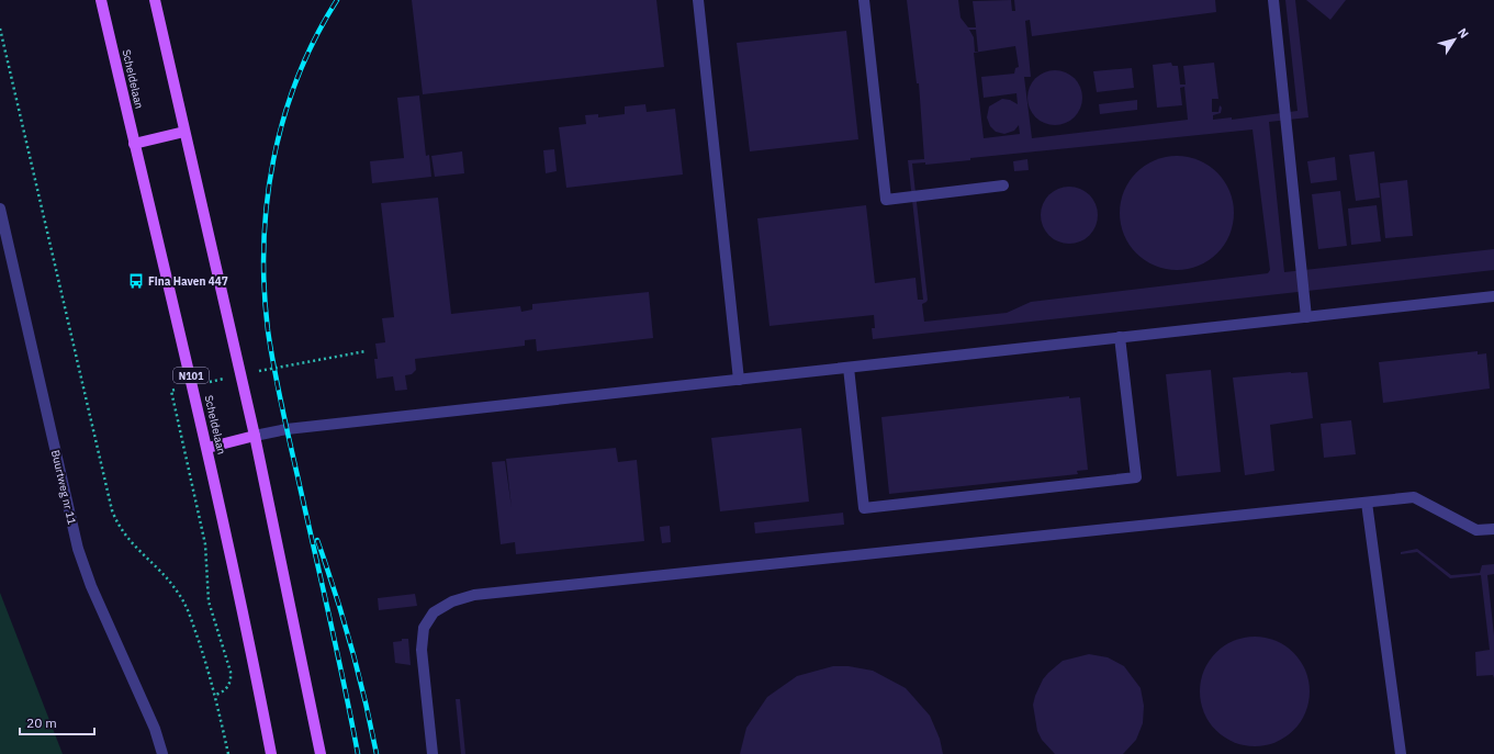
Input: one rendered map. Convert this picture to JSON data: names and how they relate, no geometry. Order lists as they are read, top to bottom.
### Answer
{
  "streets": {
    "main road": ["Scheldelaan", "N101"],
    "lane": ["Buurtweg nr 11"]
  },
  "places": {
    "bus stop": ["Fina Haven 447"]
  },
  "scale_bar": "20 m",
  "north": "top right"
}
